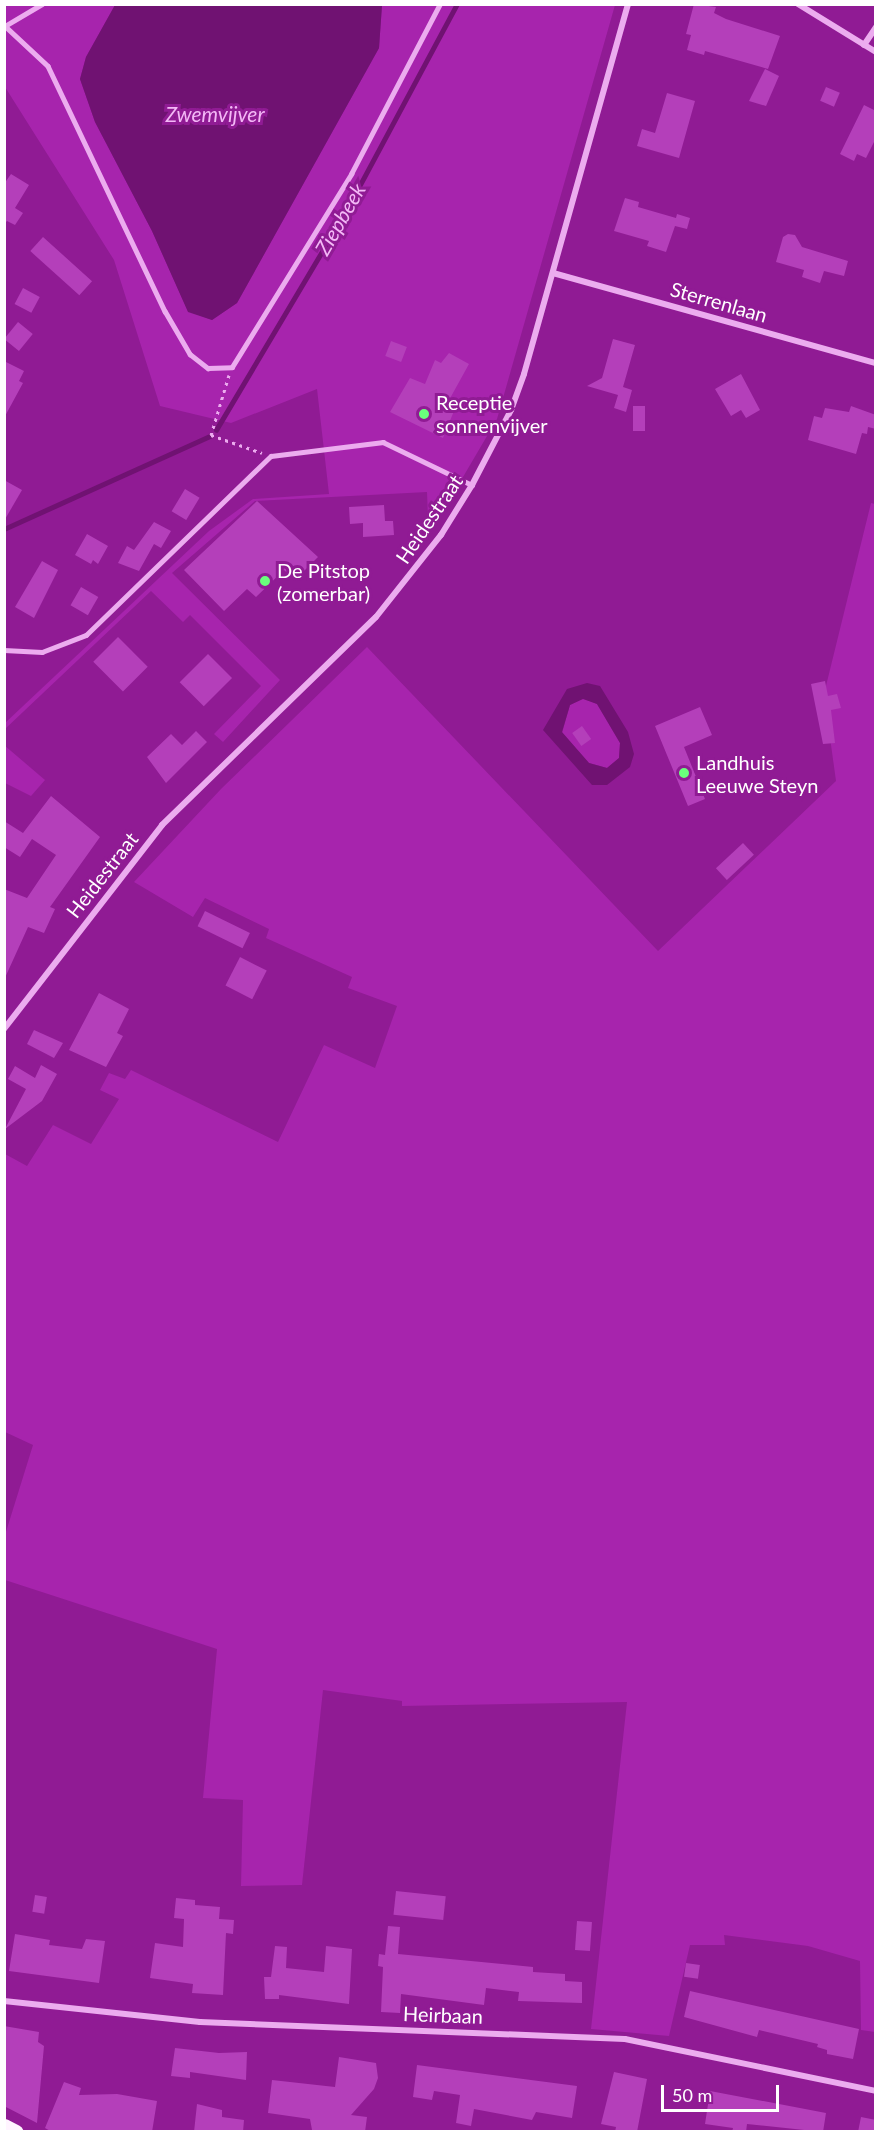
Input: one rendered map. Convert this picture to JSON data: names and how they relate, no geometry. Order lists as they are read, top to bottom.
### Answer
{
  "streets": {
    "street": ["Sterrenlaan", "Heidestraat", "Heirbaan"]
  },
  "crossings": [
    ["Sterrenlaan", "Heidestraat"]
  ],
  "water": ["Zwemvijver", "Ziepbeek"],
  "places": ["Receptie sonnenvijver", "De Pitstop (zomerbar)", "Landhuis Leeuwe Steyn"],
  "scale_bar": "50 m"
}
